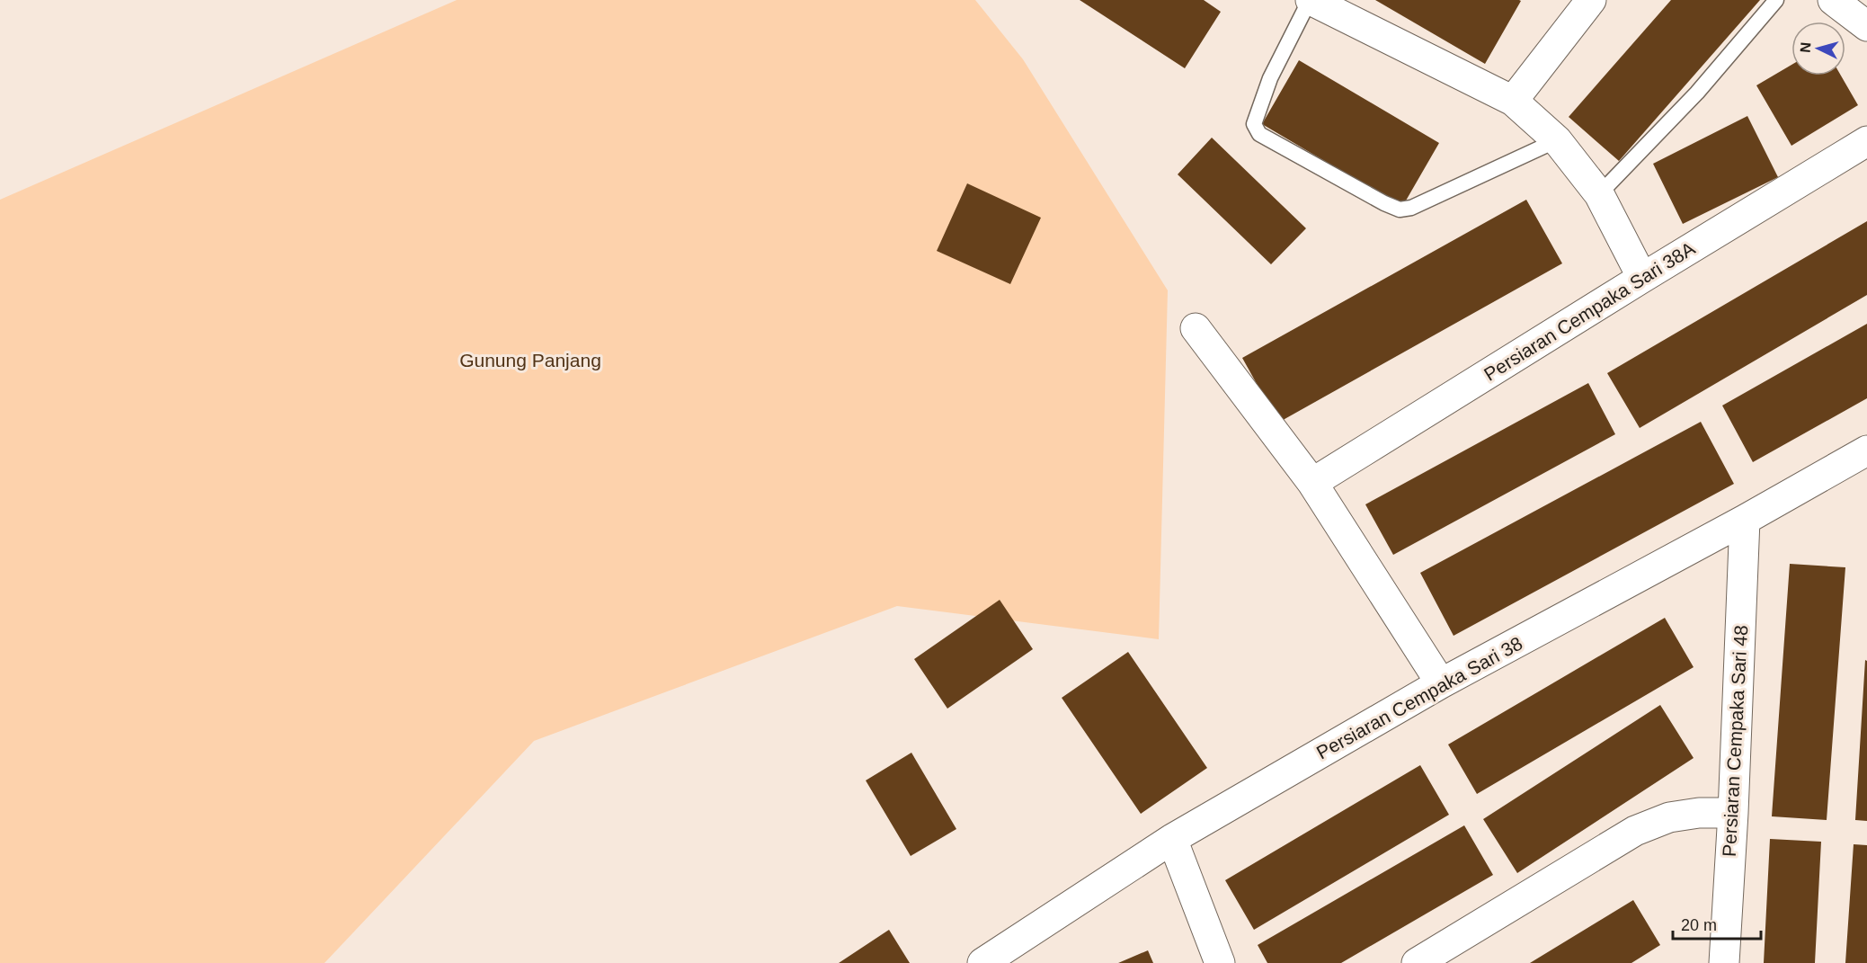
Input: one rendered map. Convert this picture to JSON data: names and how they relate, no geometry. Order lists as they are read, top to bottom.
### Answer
{
  "streets": {
    "street": ["Persiaran Cempaka Sari 38A", "Persiaran Cempaka Sari 38", "Persiaran Cempaka Sari 48"]
  },
  "crossings": [
    ["Persiaran Cempaka Sari 38", "Persiaran Cempaka Sari 48"]
  ],
  "parks": ["Gunung Panjang"],
  "scale_bar": "20 m",
  "north": "left"
}
